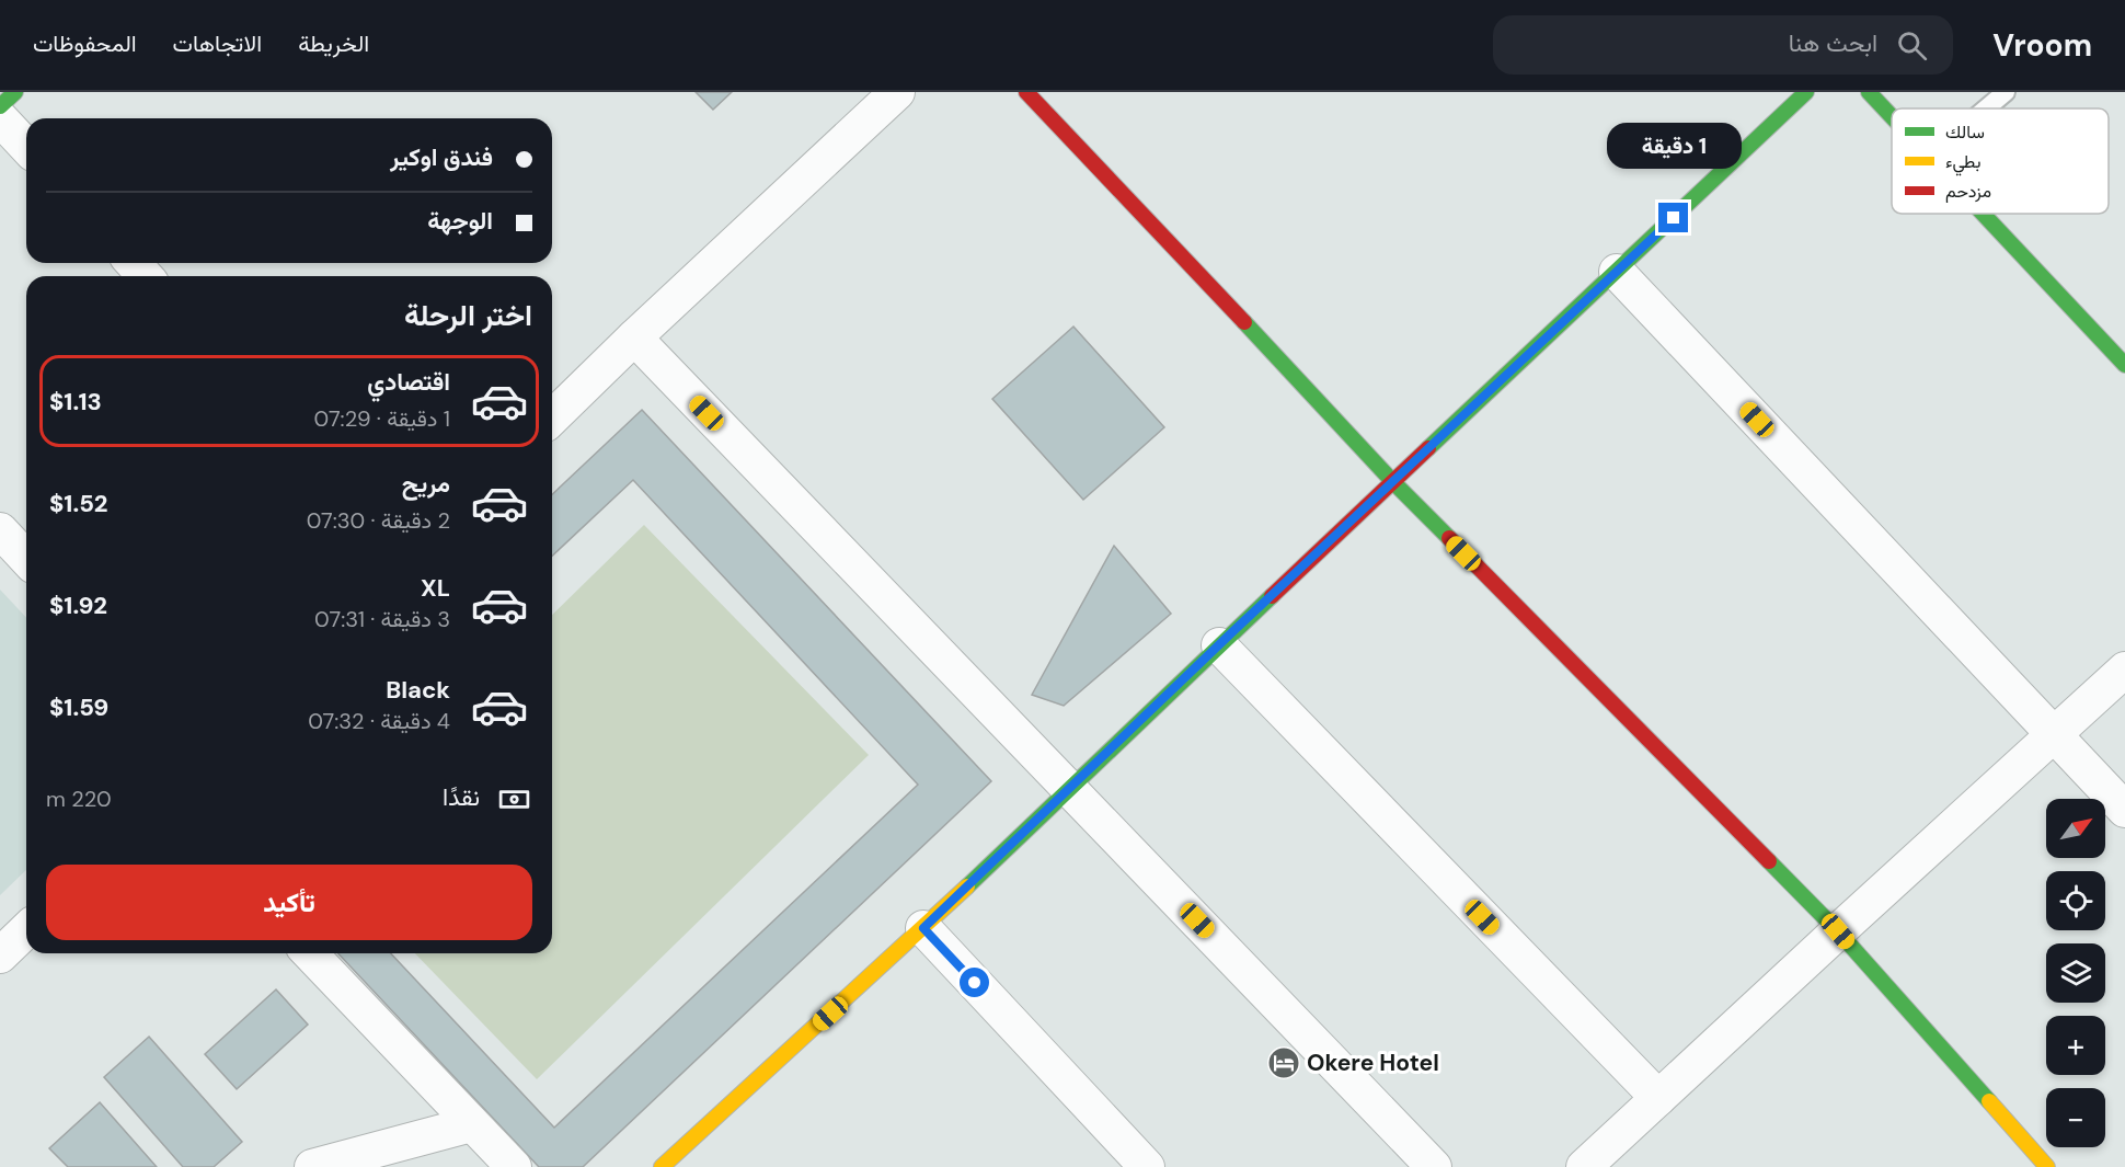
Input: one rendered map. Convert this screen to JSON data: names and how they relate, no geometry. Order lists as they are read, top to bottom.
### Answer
{
  "places": {
    "hotel": ["Okere Hotel"]
  },
  "legend": ["سالك", "بطيء", "مزدحم"],
  "north": "top right",
  "page": {
    "header": "Vroom",
    "search": "ابحث هنا",
    "nav": ["الخريطة", "الاتجاهات", "المحفوظات"],
    "banner": ["فندق اوكير", "الوجهة"],
    "bubble": "1 دقيقة",
    "heading": "اختر الرحلة",
    "list": [
      {
        "name": "اقتصادي",
        "note": "1 دقيقة · 07:29",
        "value": "$1.13"
      },
      {
        "name": "مريح",
        "note": "2 دقيقة · 07:30",
        "value": "$1.52"
      },
      {
        "name": "XL",
        "note": "3 دقيقة · 07:31",
        "value": "$1.92"
      },
      {
        "name": "Black",
        "note": "4 دقيقة · 07:32",
        "value": "$1.59"
      }
    ],
    "pay": ["نقدًا", "220 m"],
    "map_buttons": ["+", "−"],
    "buttons": "تأكيد"
  }
}
